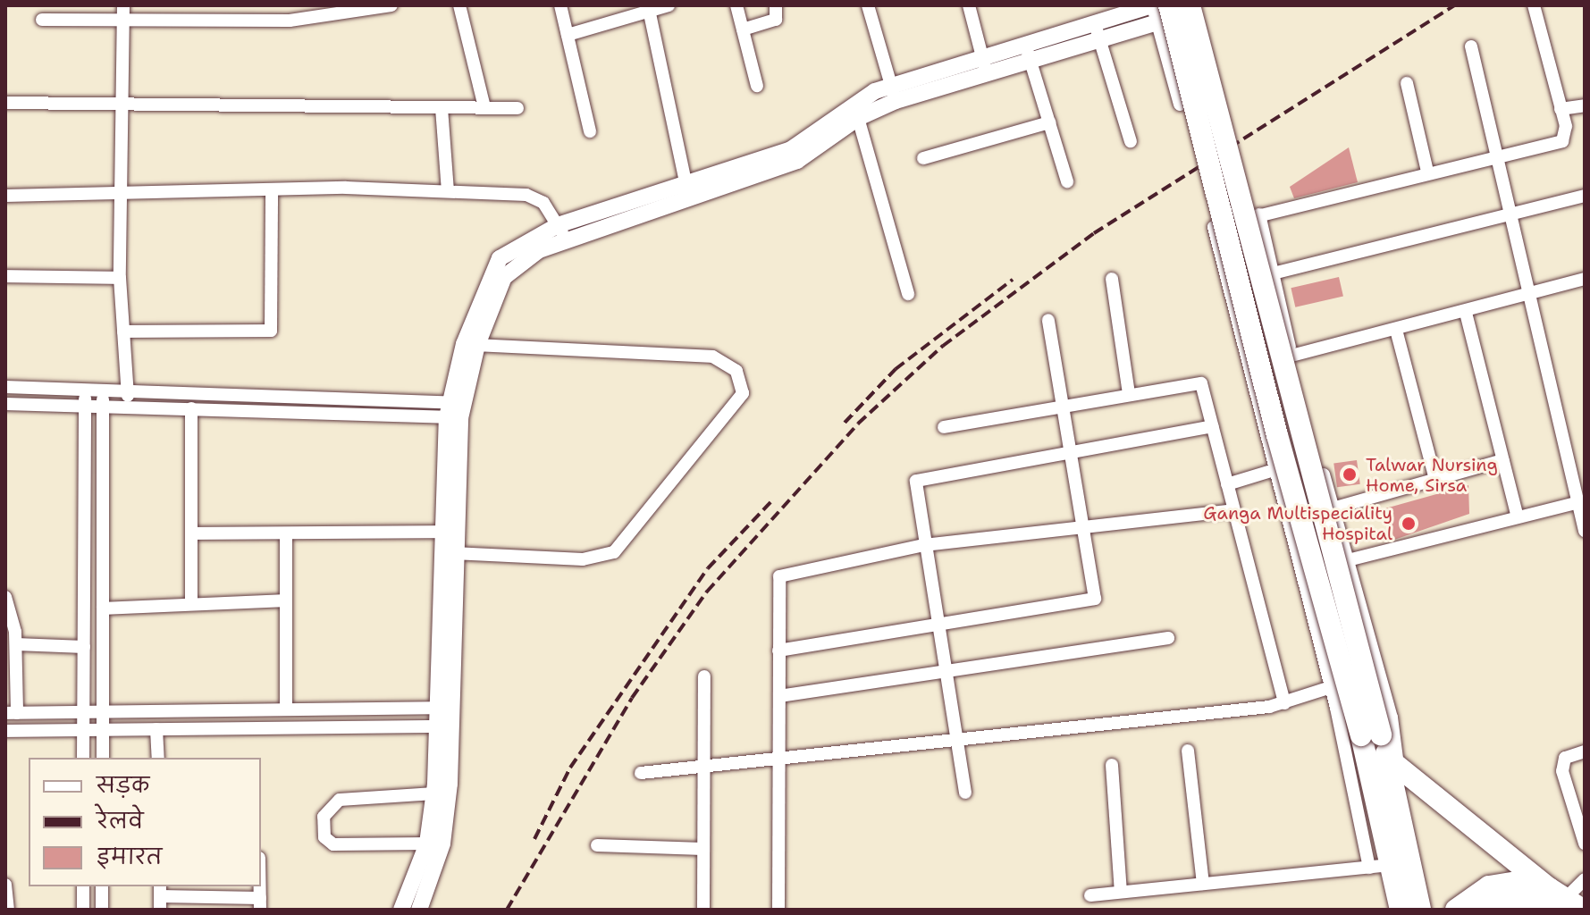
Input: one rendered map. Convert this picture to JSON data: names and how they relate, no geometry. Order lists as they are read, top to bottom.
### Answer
{
  "places": ["Talwar Nursing Home, Sirsa", "Ganga Multispeciality Hospital"],
  "legend": ["सड़क", "रेलवे", "इमारत"]
}
